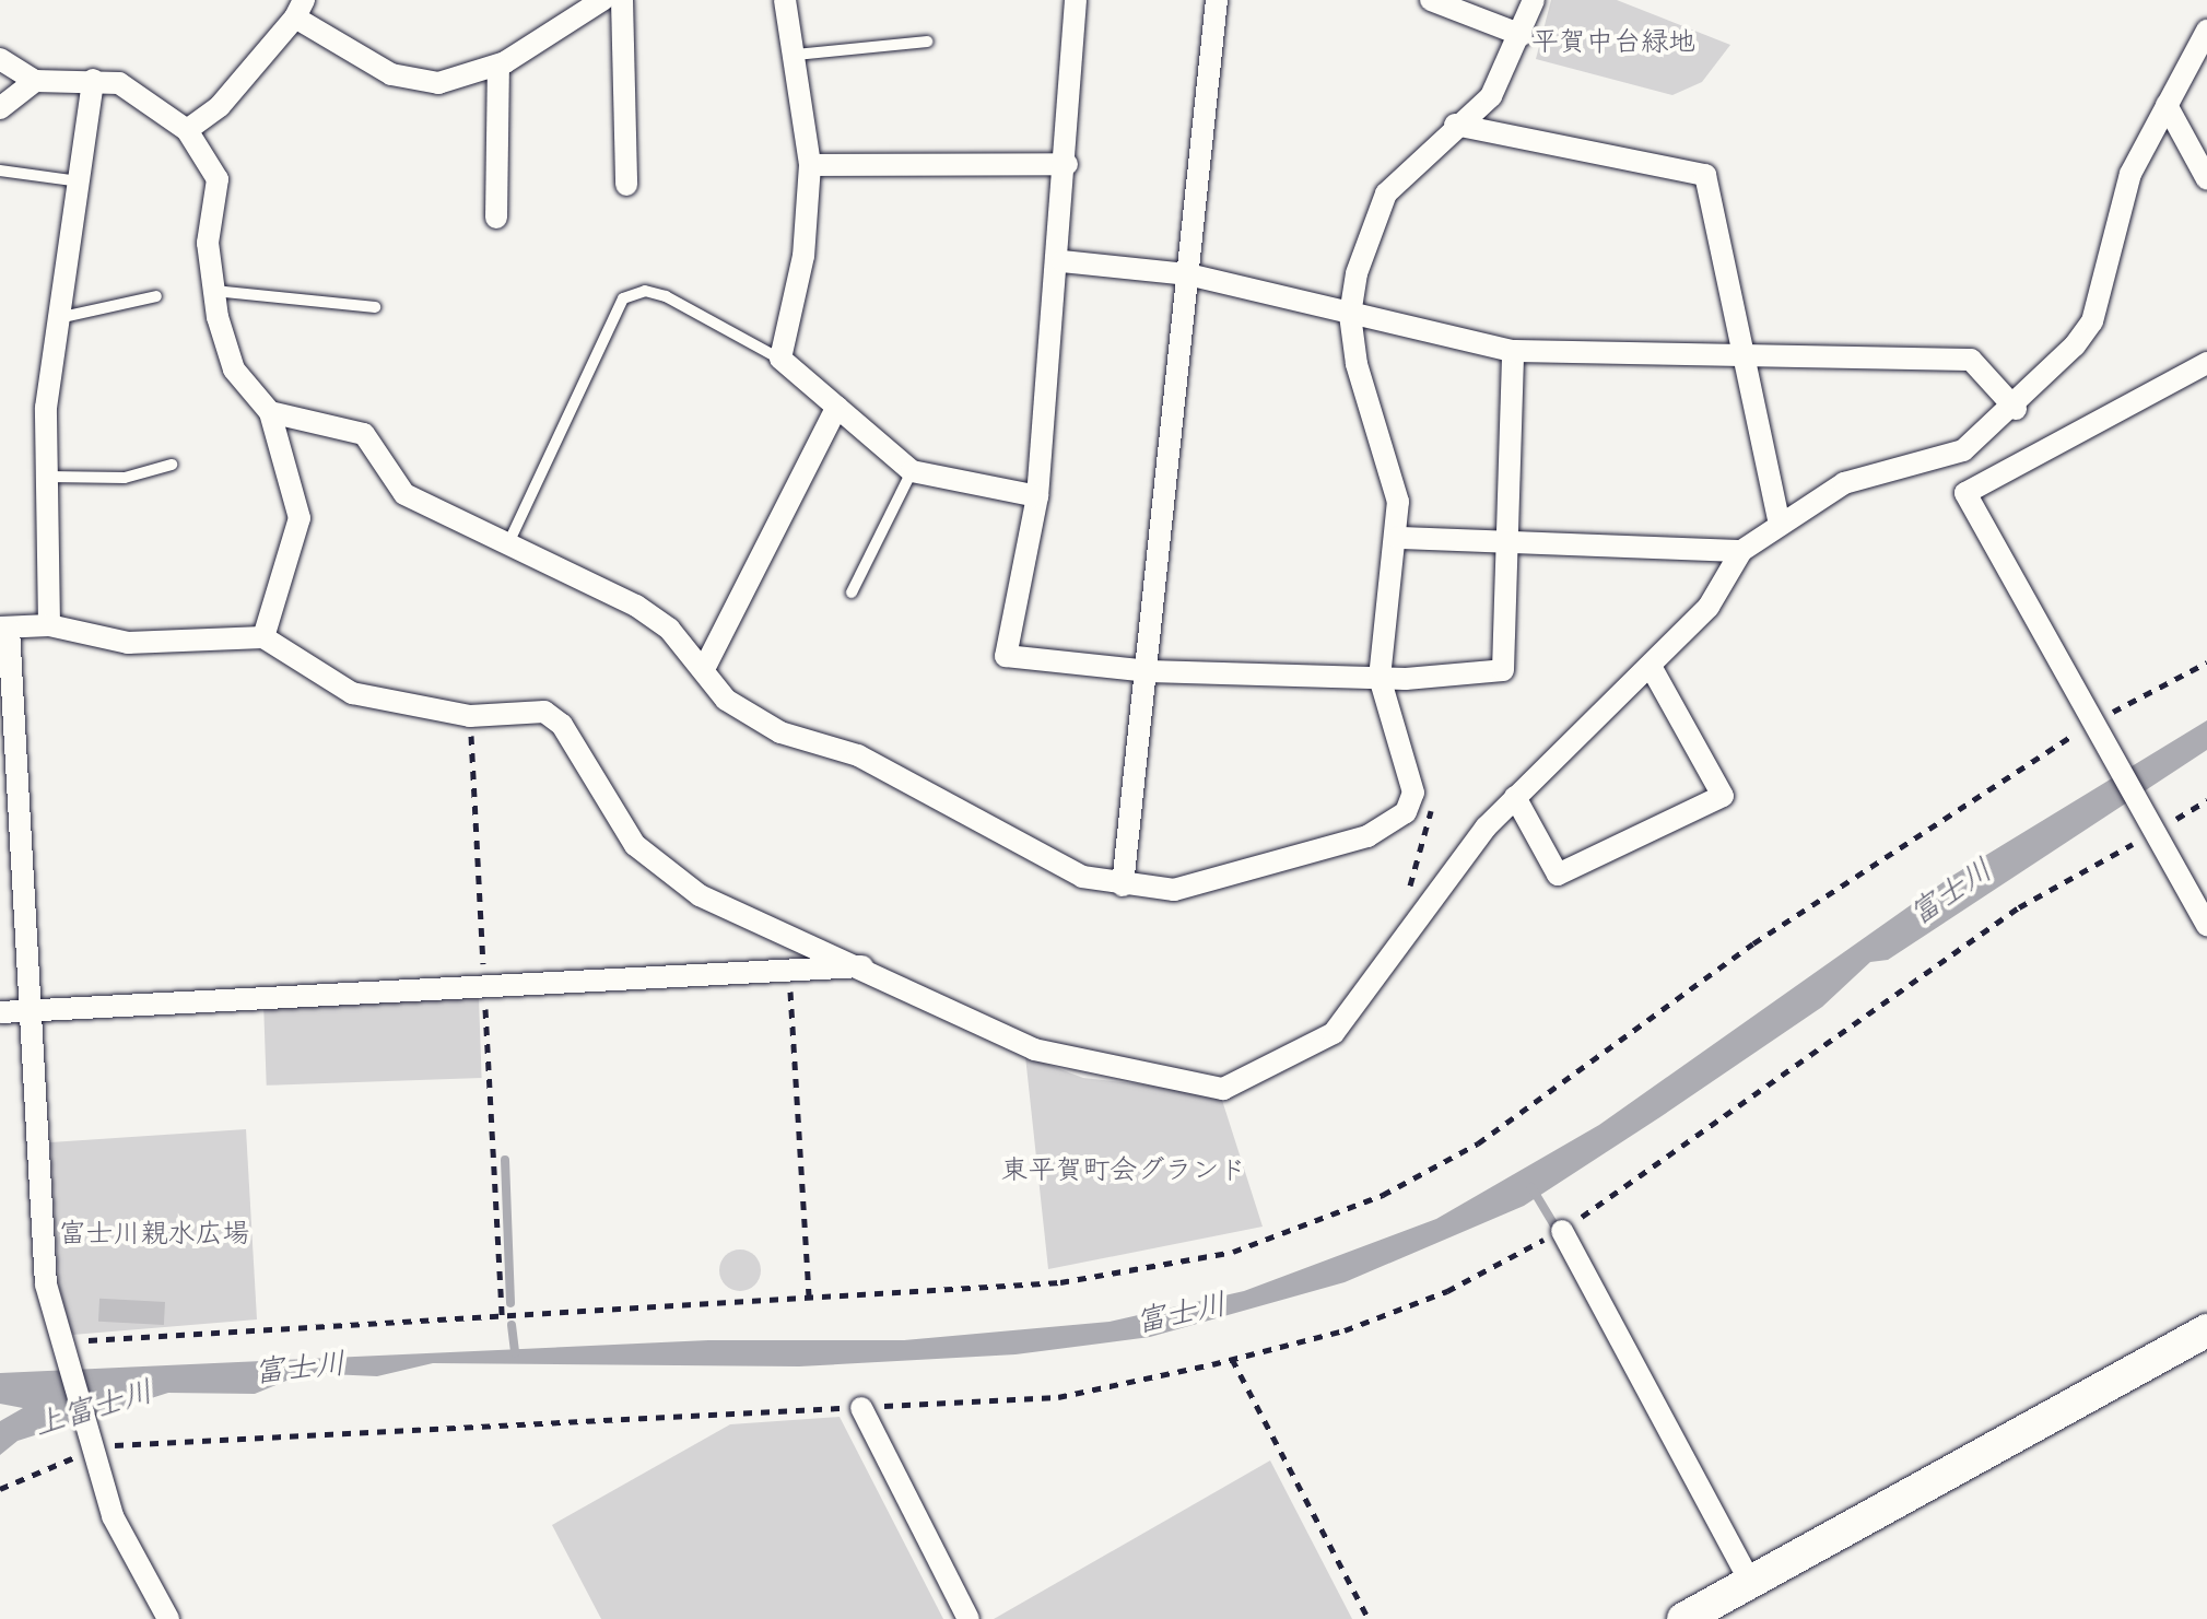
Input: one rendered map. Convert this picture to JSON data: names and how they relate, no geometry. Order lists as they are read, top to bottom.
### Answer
{
  "water": ["富士川", "上富士川"],
  "parks": ["平賀中台緑地", "東平賀町会グランド", "富士川親水広場"]
}
